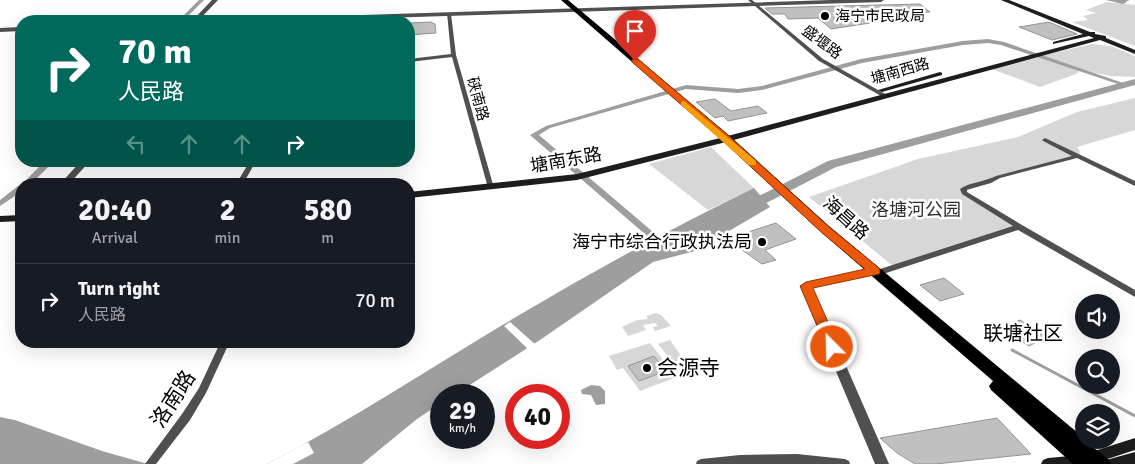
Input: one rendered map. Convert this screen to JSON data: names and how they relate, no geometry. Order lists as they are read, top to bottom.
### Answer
{
  "streets": {
    "main road": ["塘南西路", "塘南东路", "海昌路"],
    "street": ["盛堰路", "硖南路", "洛南路"]
  },
  "crossings": [
    ["盛堰路", "塘南西路"],
    ["塘南西路", "塘南东路"],
    ["塘南西路", "海昌路"],
    ["硖南路", "塘南东路"],
    ["塘南东路", "海昌路"]
  ],
  "districts": ["联塘社区"],
  "parks": ["洛塘河公园"],
  "places": ["海宁市民政局", "海宁市综合行政执法局", "会源寺"],
  "page": {
    "turn": ["70 m", "人民路"],
    "eta": [
      "20:40",
      "Arrival",
      "2",
      "min",
      "580",
      "m"
    ],
    "list": [
      {
        "name": "Turn right",
        "note": "人民路",
        "value": "70 m"
      }
    ],
    "speed": "29 km/h",
    "limit": "40"
  }
}
